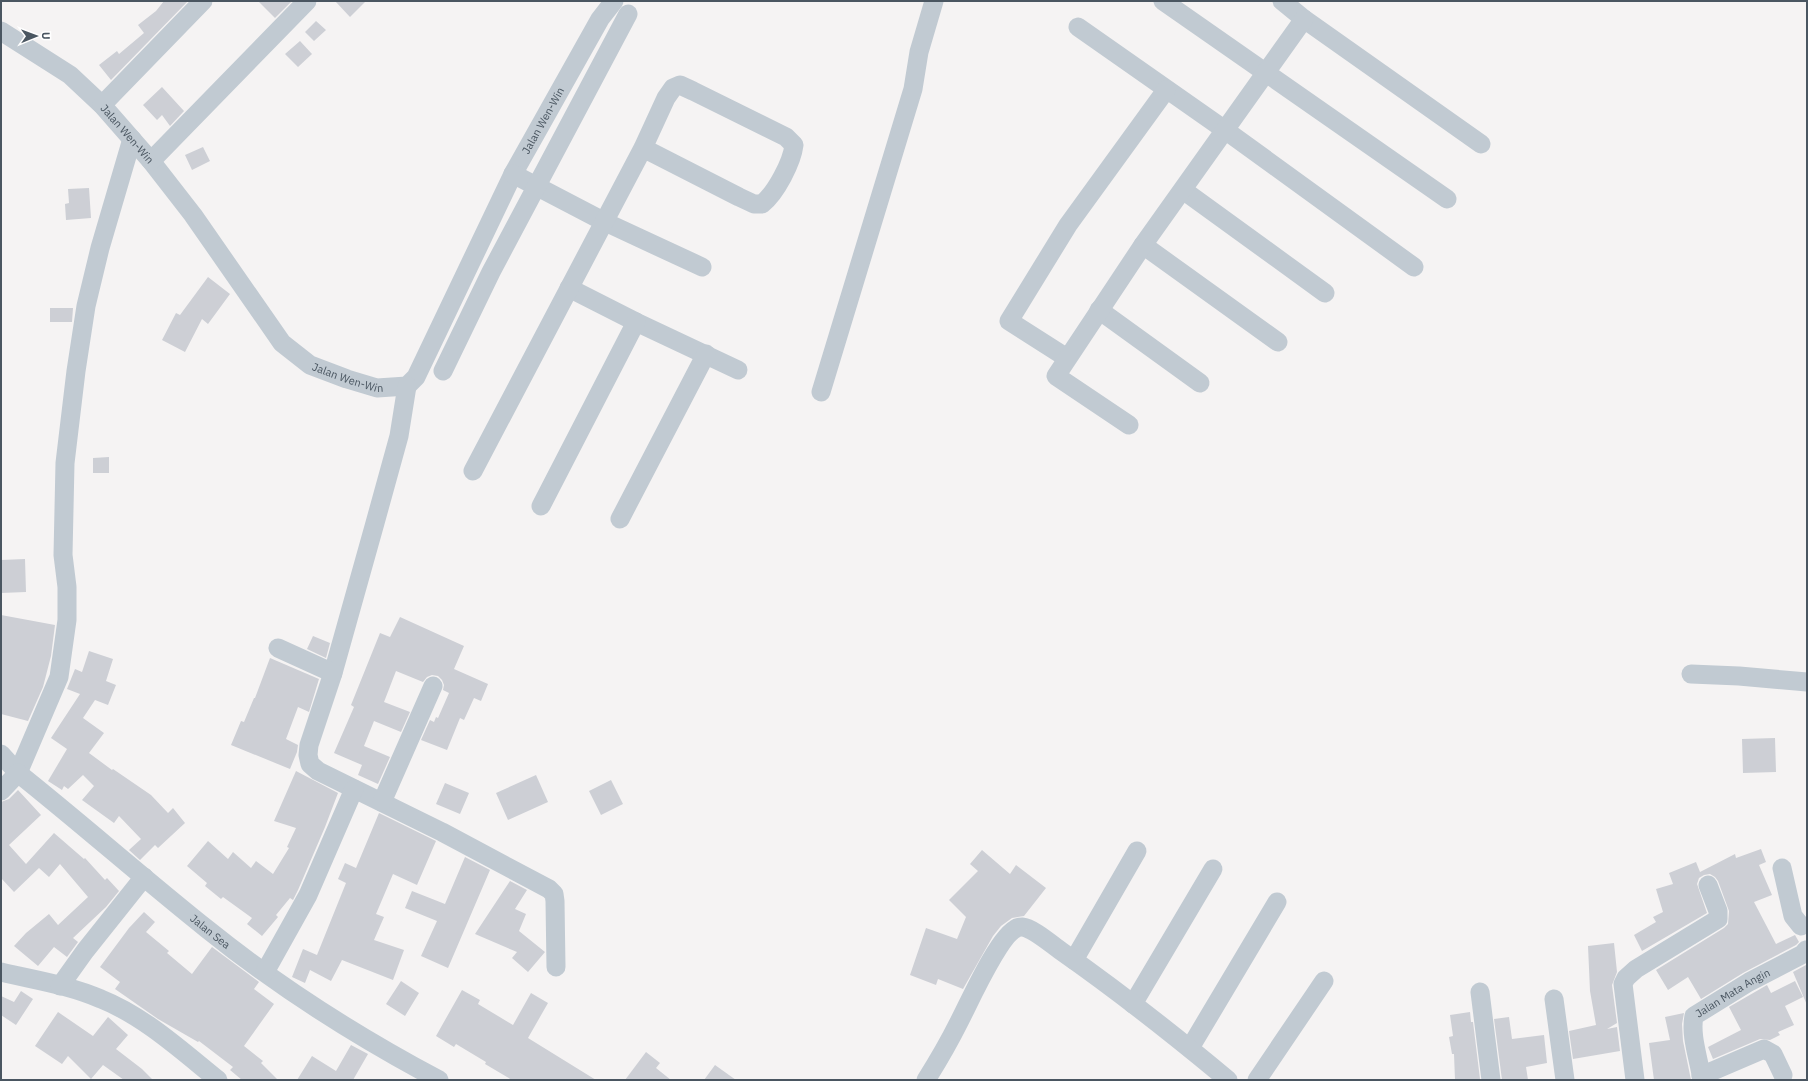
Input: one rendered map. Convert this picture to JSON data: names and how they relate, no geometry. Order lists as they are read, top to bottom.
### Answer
{
  "streets": {
    "street": ["Jalan Wen-Win", "Jalan Sea", "Jalan Mata Angin"]
  },
  "north": "right"
}
